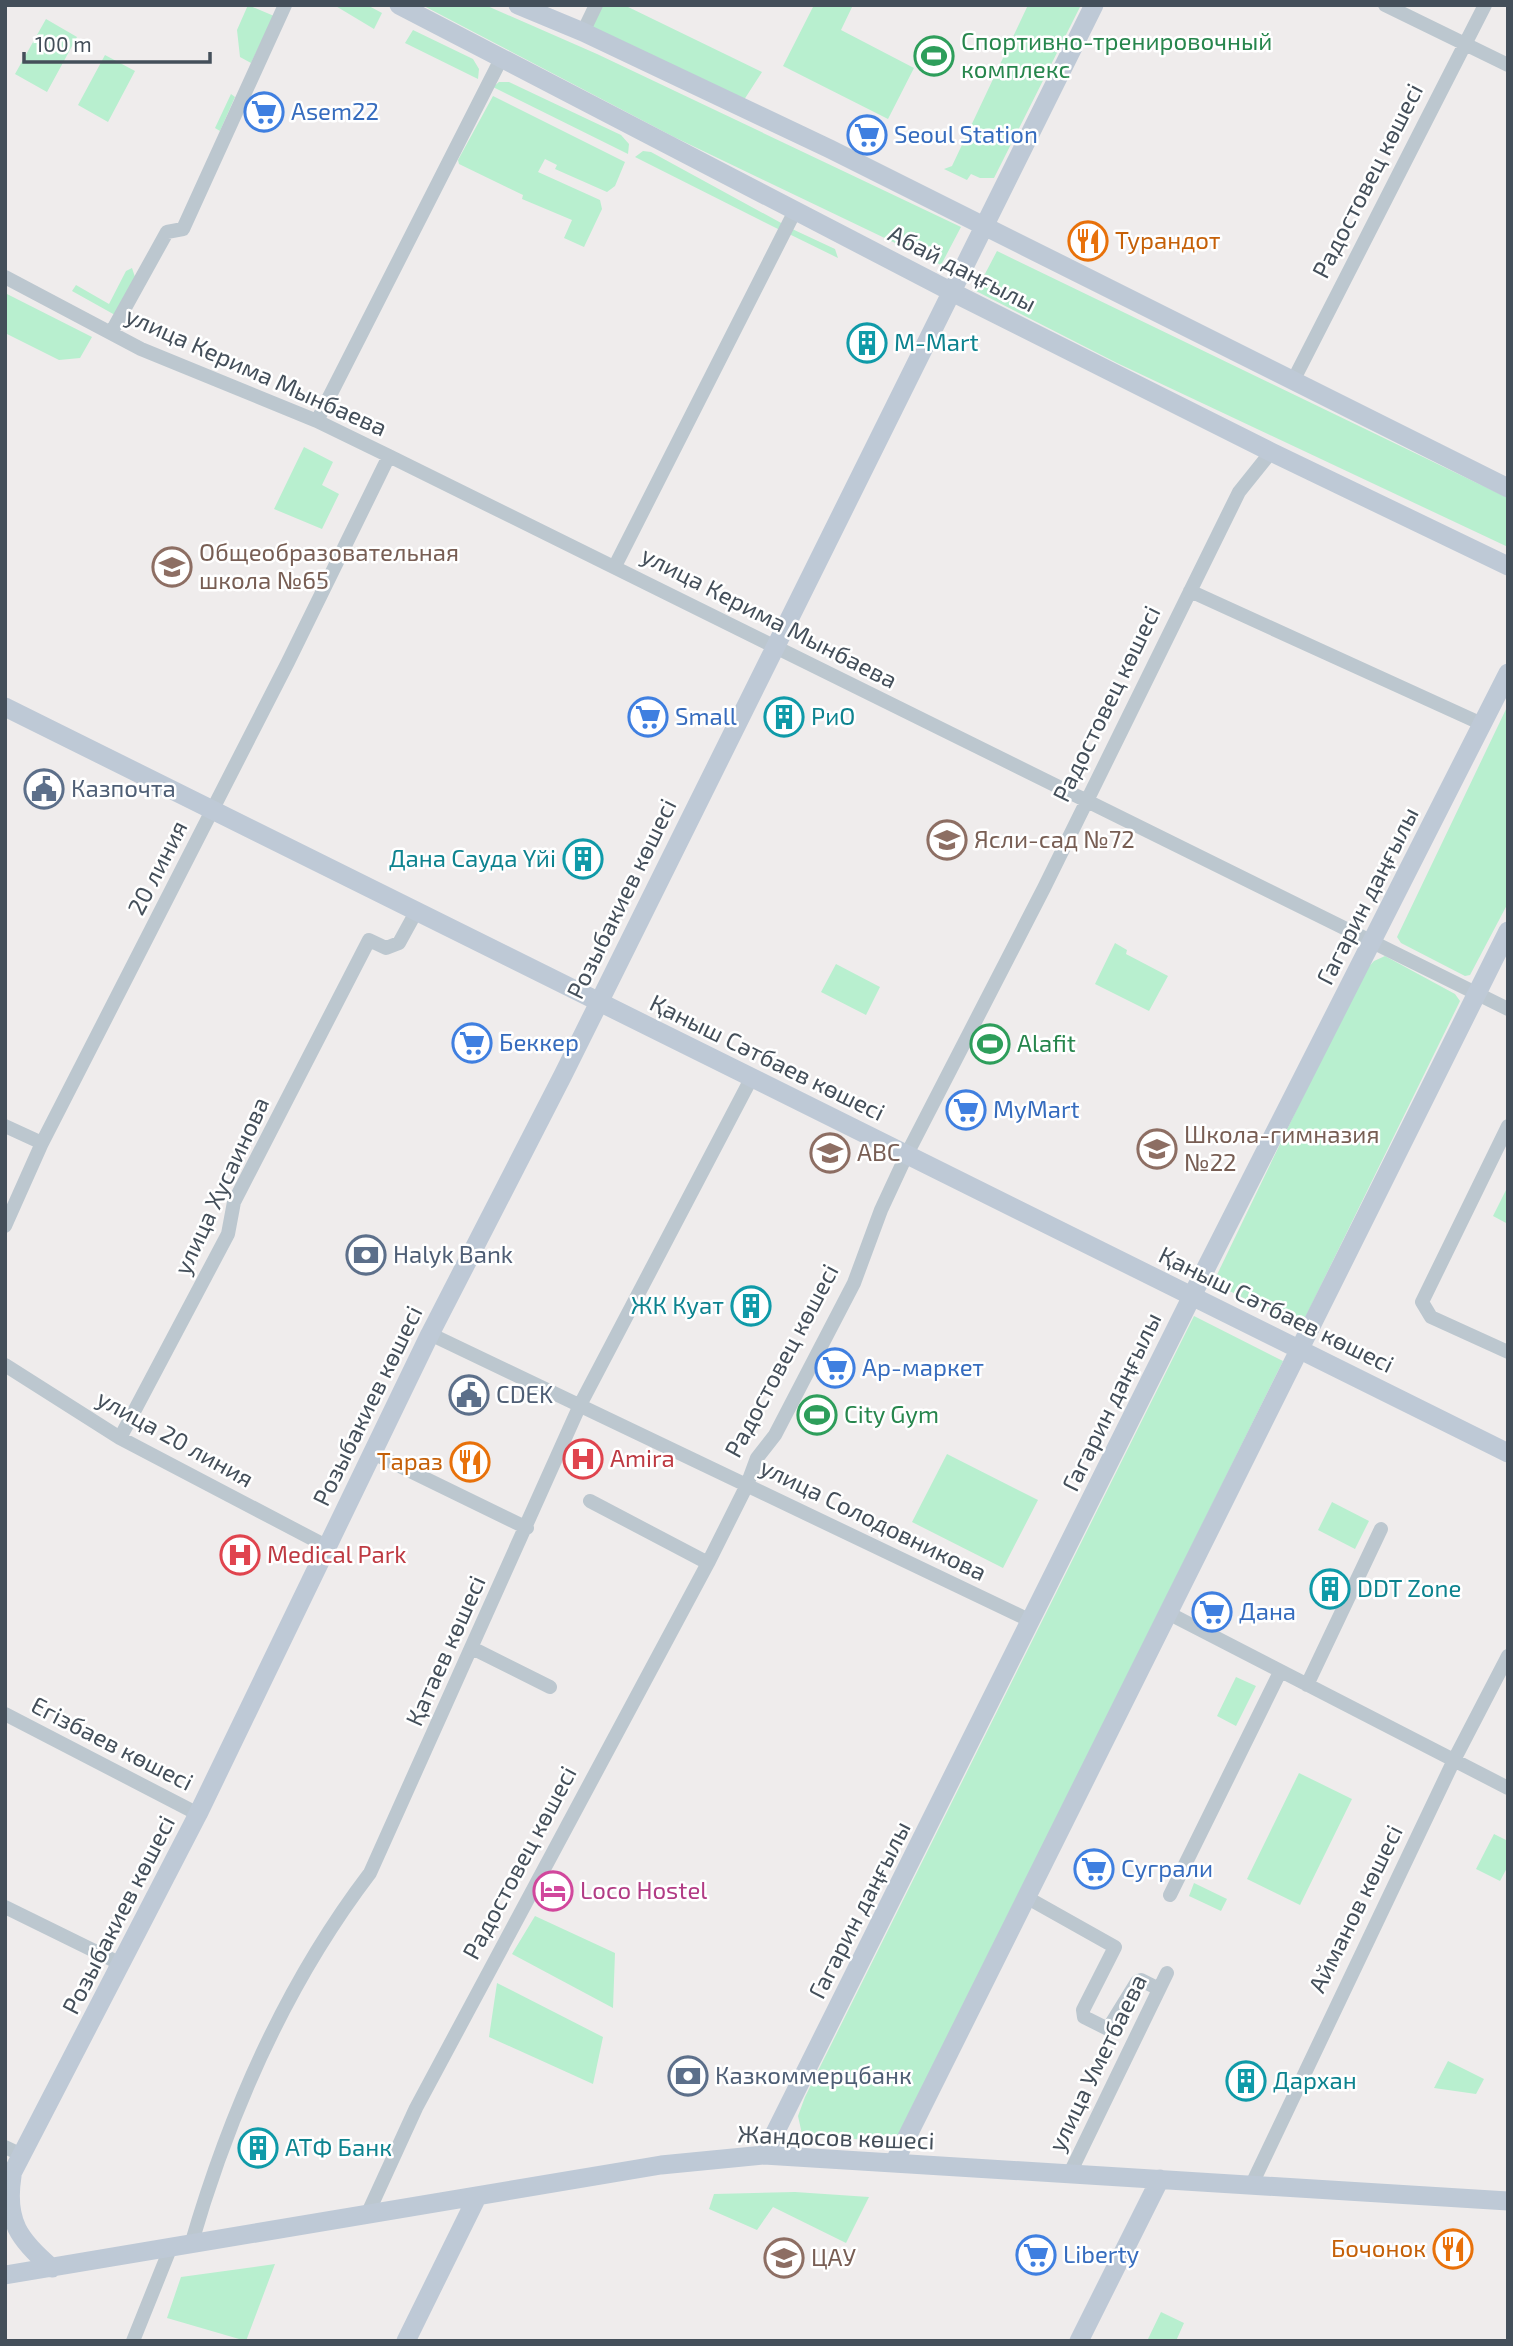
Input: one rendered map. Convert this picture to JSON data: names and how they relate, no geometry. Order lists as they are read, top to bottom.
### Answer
{
  "streets": {
    "main road": [
      "Абай даңғылы",
      "Гагарин даңғылы",
      "Розыбакиев көшесі",
      "Қаныш Сәтбаев көшесі",
      "Жандосов көшесі"
    ],
    "street": [
      "Радостовец көшесі",
      "улица Керима Мынбаева",
      "20 линия",
      "улица Хусаинова",
      "улица 20 линия",
      "улица Солодовникова",
      "Қатаев көшесі",
      "Егізбаев көшесі",
      "Айманов көшесі",
      "улица Уметбаева"
    ]
  },
  "crossings": [
    ["Радостовец көшесі", "Абай даңғылы"],
    ["Радостовец көшесі", "улица Керима Мынбаева"],
    ["Радостовец көшесі", "Қаныш Сәтбаев көшесі"],
    ["Радостовец көшесі", "улица Солодовникова"],
    ["Радостовец көшесі", "Жандосов көшесі"],
    ["Абай даңғылы", "Розыбакиев көшесі"],
    ["улица Керима Мынбаева", "20 линия"],
    ["улица Керима Мынбаева", "Гагарин даңғылы"],
    ["улица Керима Мынбаева", "Розыбакиев көшесі"],
    ["20 линия", "Қаныш Сәтбаев көшесі"],
    ["Гагарин даңғылы", "Қаныш Сәтбаев көшесі"],
    ["Гагарин даңғылы", "улица Солодовникова"],
    ["Гагарин даңғылы", "Жандосов көшесі"],
    ["Розыбакиев көшесі", "Қаныш Сәтбаев көшесі"],
    ["Розыбакиев көшесі", "улица 20 линия"],
    ["Розыбакиев көшесі", "улица Солодовникова"],
    ["Розыбакиев көшесі", "Егізбаев көшесі"],
    ["Қаныш Сәтбаев көшесі", "улица Хусаинова"],
    ["Қаныш Сәтбаев көшесі", "Қатаев көшесі"],
    ["улица Хусаинова", "улица 20 линия"],
    ["улица Солодовникова", "Қатаев көшесі"],
    ["Қатаев көшесі", "Жандосов көшесі"],
    ["Айманов көшесі", "Жандосов көшесі"],
    ["улица Уметбаева", "Жандосов көшесі"]
  ],
  "places": {
    "sports": ["Спортивно-тренировочный комплекс", "Alafit", "City Gym"],
    "supermarket": [
      "Asem22",
      "Seoul Station",
      "Small",
      "Беккер",
      "MyMart",
      "Ар-маркет",
      "Дана",
      "Суграли",
      "Liberty"
    ],
    "restaurant": ["Турандот", "Тараз", "Бочонок"],
    "building": [
      "M-Mart",
      "РиО",
      "Дана Сауда Үйі",
      "ЖК Куат",
      "DDT Zone",
      "Дархан",
      "АТФ Банк"
    ],
    "school or university": [
      "Общеобразовательная школа №65",
      "Ясли-сад №72",
      "Школа-гимназия №22",
      "ABC",
      "ЦАУ"
    ],
    "public building": ["Казпочта", "CDEK"],
    "bank": ["Halyk Bank", "Казкоммерцбанк"],
    "hospital": ["Amira", "Medical Park"],
    "hotel": ["Loco Hostel"]
  },
  "scale_bar": "100 m"
}
